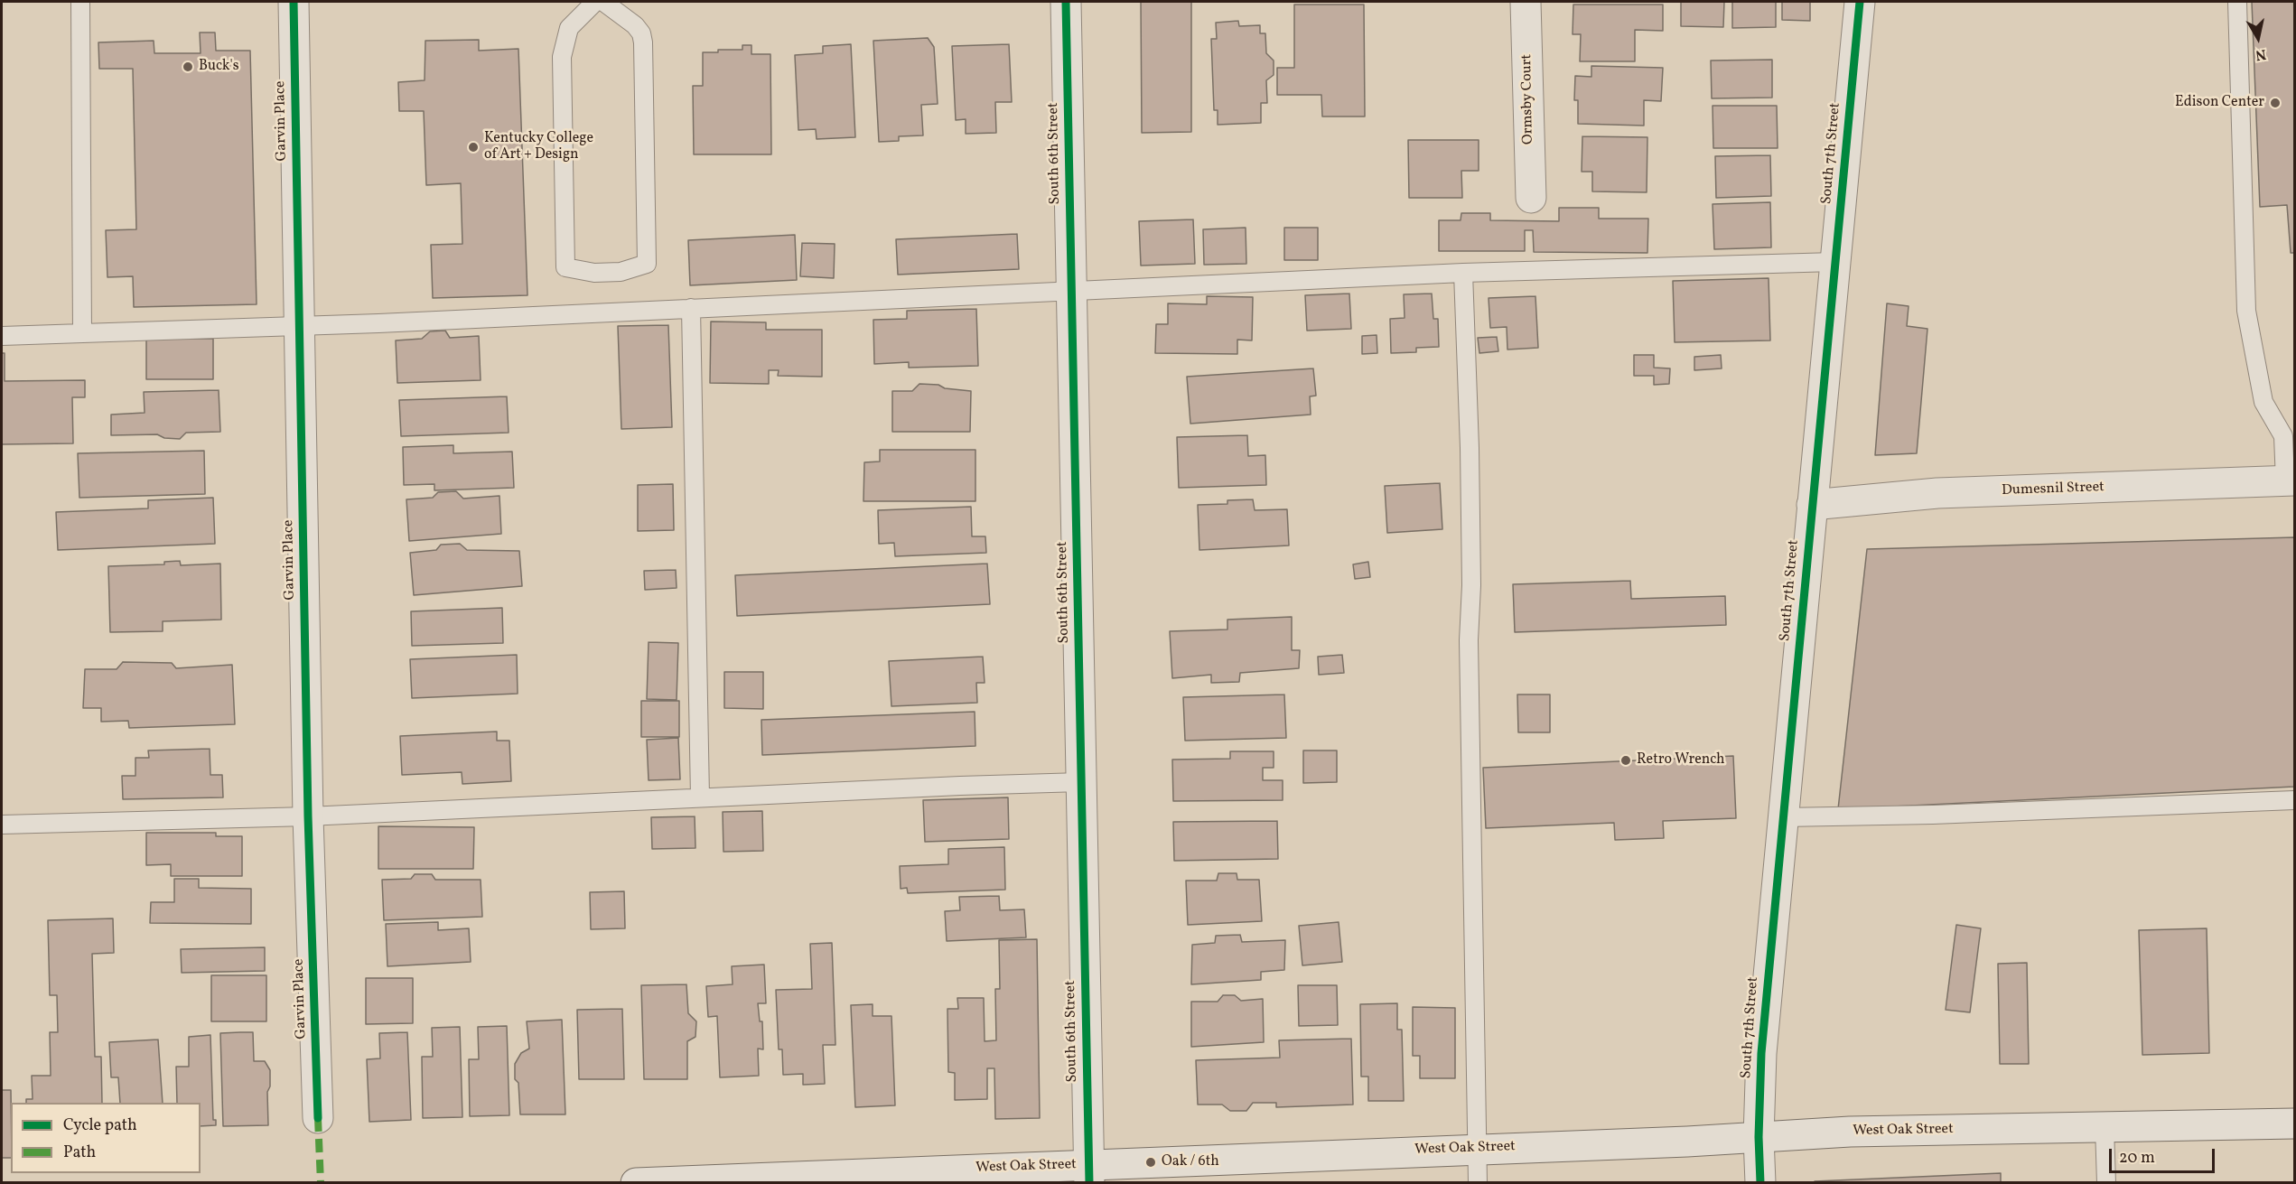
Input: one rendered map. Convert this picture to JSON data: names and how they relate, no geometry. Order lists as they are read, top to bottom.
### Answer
{
  "streets": {
    "street": [
      "Ormsby Court",
      "Garvin Place",
      "South 6th Street",
      "South 7th Street",
      "Dumesnil Street",
      "West Oak Street"
    ]
  },
  "crossings": [
    ["South 6th Street", "West Oak Street"],
    ["South 7th Street", "Dumesnil Street"],
    ["South 7th Street", "West Oak Street"]
  ],
  "places": [
    "Buck's",
    "Edison Center",
    "Kentucky College of Art + Design",
    "Retro Wrench",
    "Oak / 6th"
  ],
  "legend": ["Cycle path", "Path"],
  "scale_bar": "20 m",
  "north": "bottom"
}
